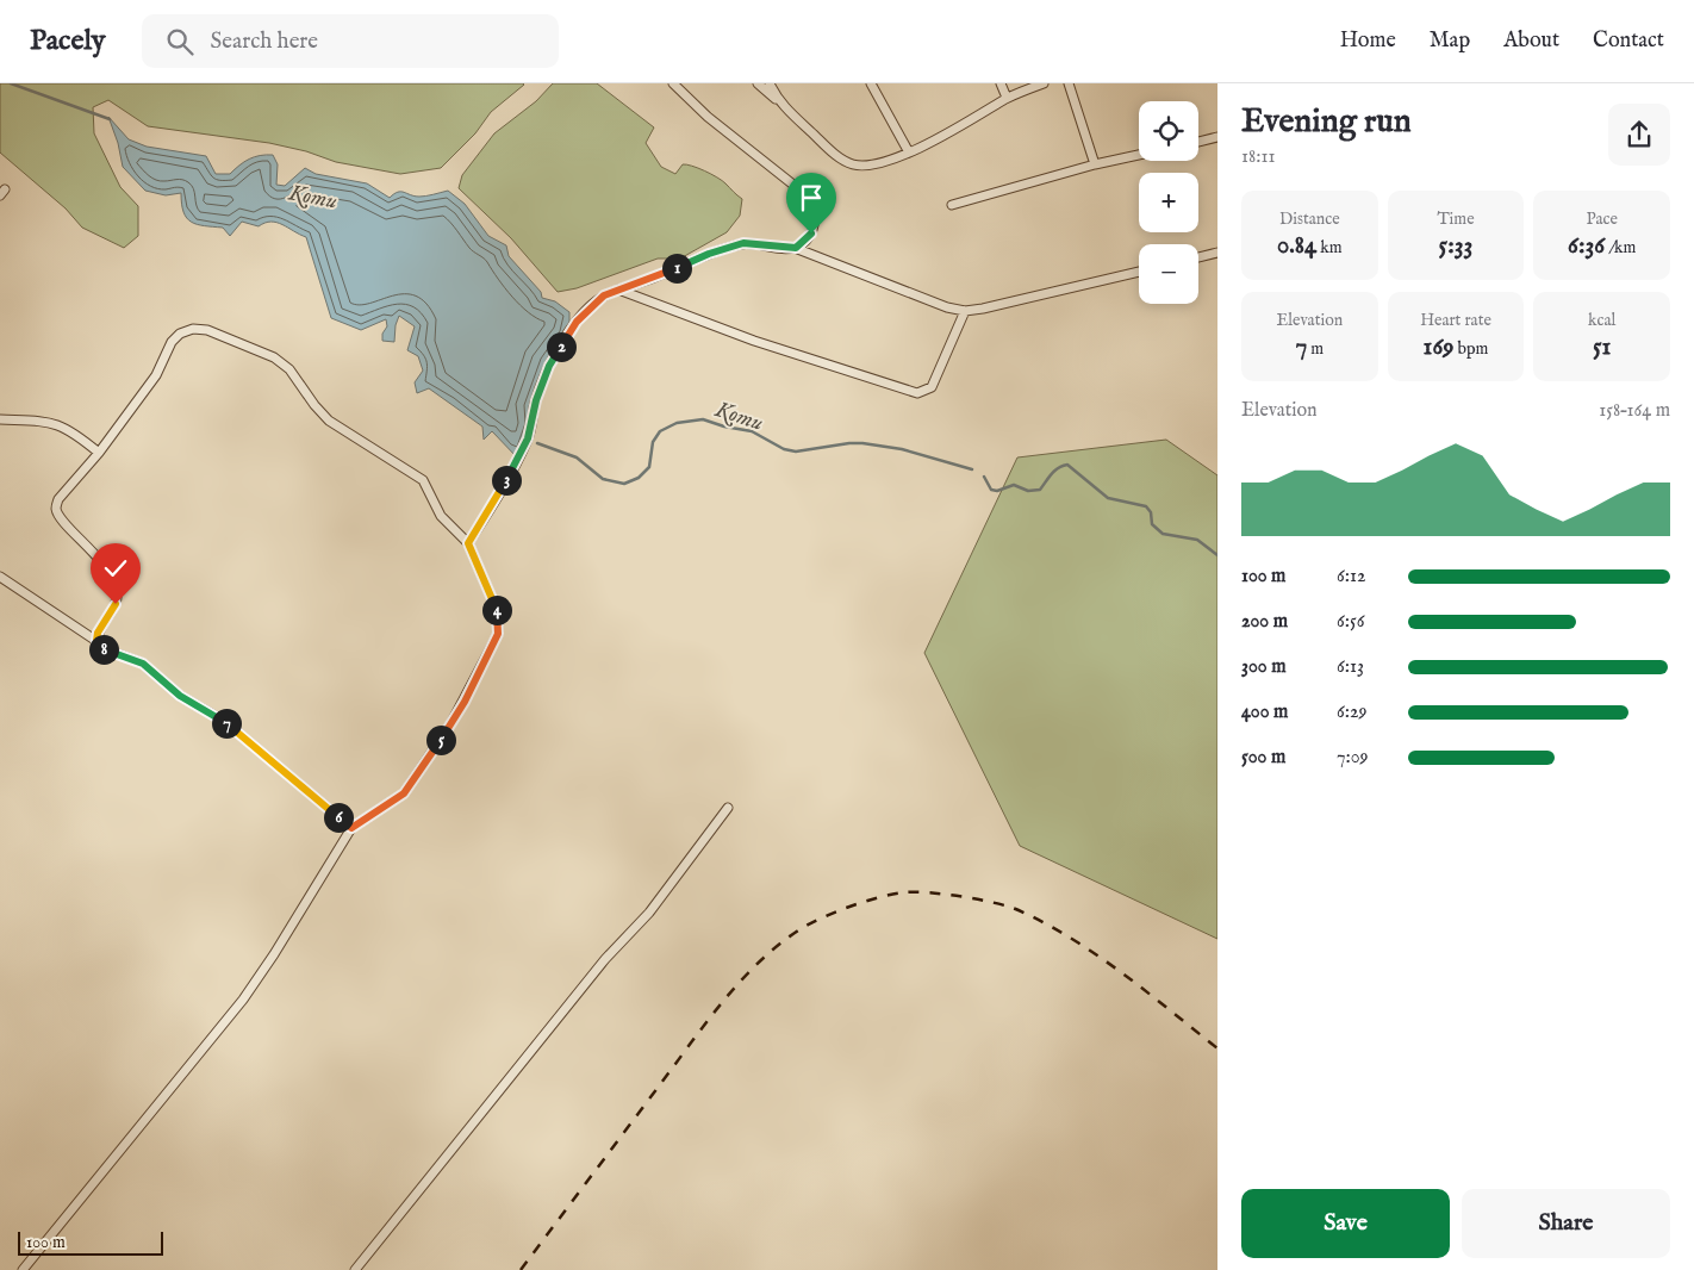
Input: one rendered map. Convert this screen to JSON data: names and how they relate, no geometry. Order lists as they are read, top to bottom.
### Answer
{
  "water": ["Komu"],
  "scale_bar": "100 m",
  "page": {
    "header": "Pacely",
    "search": "Search here",
    "nav": [
      "Home",
      "Map",
      "About",
      "Contact"
    ],
    "heading": ["Evening run", "18:11"],
    "map_buttons": ["+", "−"],
    "stats": [
      ["Distance", "0.84 km"],
      ["Time", "5:33"],
      ["Pace", "6:36 /km"],
      ["Elevation", "7 m"],
      ["Heart rate", "169 bpm"],
      ["kcal", "51"]
    ],
    "pins": [
      "1",
      "2",
      "3",
      "4",
      "8",
      "7",
      "5",
      "6"
    ],
    "chart": ["Elevation", "158–164 m"],
    "list": [
      {
        "name": "100 m",
        "note": "6:12"
      },
      {
        "name": "200 m",
        "note": "6:56"
      },
      {
        "name": "300 m",
        "note": "6:13"
      },
      {
        "name": "400 m",
        "note": "6:29"
      },
      {
        "name": "500 m",
        "note": "7:09"
      }
    ],
    "buttons": ["Save", "Share"],
    "scale": "100 m"
  }
}
